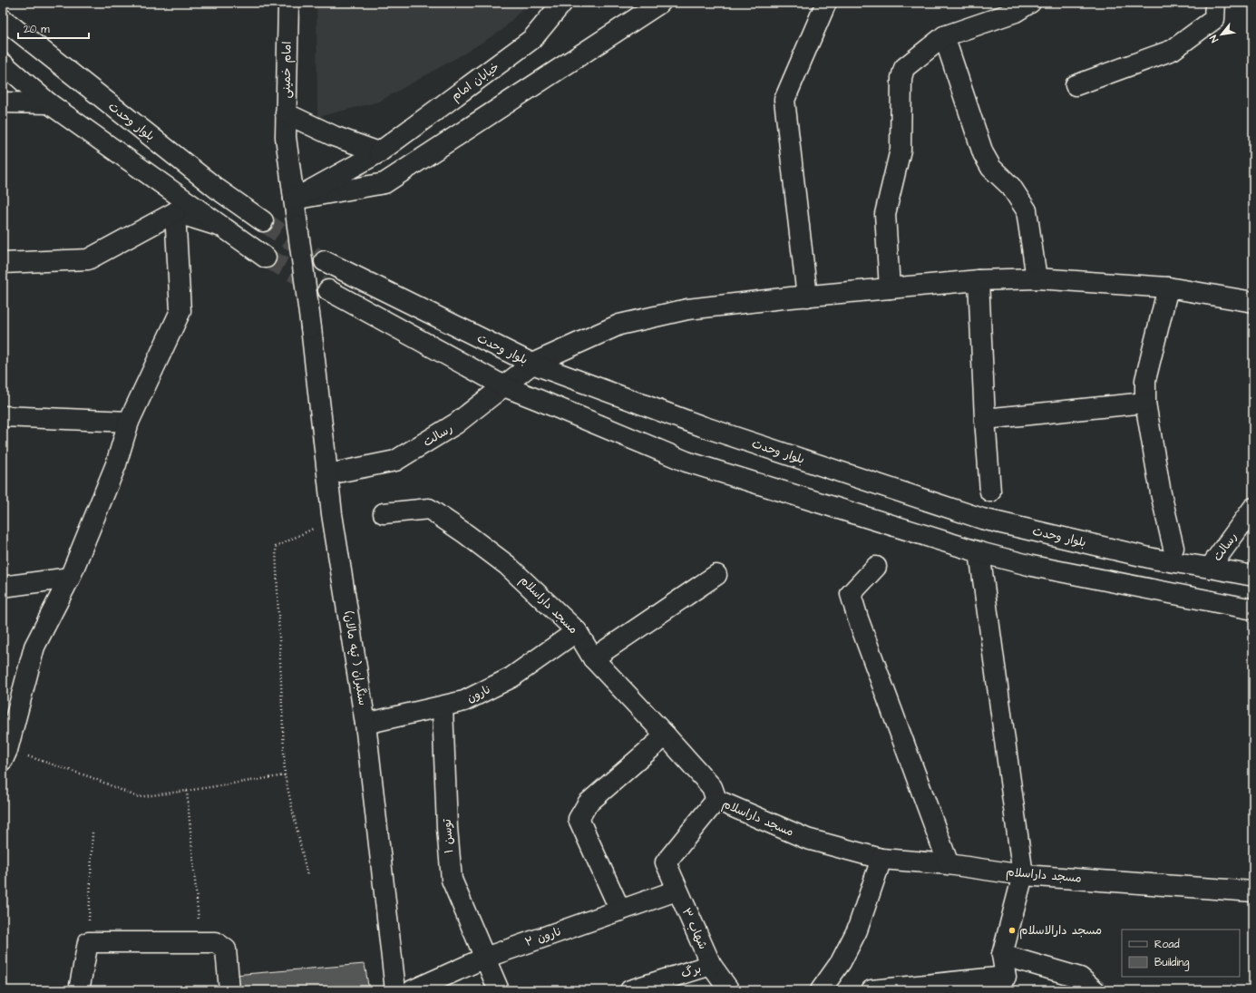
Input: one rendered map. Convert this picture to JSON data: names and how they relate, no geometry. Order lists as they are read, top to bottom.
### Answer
{
  "streets": {
    "street": [
      "امام خمینی",
      "خیابان امام",
      "بلوار وحدت",
      "رسالت",
      "مسجد داراسلام",
      "سنگبران ( تپه مالان)",
      "نارون",
      "توسن ۱",
      "شهاب ۳",
      "نارون ۲",
      "برگ"
    ]
  },
  "crossings": [
    ["امام خمینی", "خیابان امام"],
    ["امام خمینی", "سنگبران ( تپه مالان)"],
    ["خیابان امام", "سنگبران ( تپه مالان)"],
    ["بلوار وحدت", "رسالت"],
    ["رسالت", "سنگبران ( تپه مالان)"],
    ["مسجد داراسلام", "نارون"],
    ["مسجد داراسلام", "شهاب ۳"],
    ["سنگبران ( تپه مالان)", "نارون"],
    ["نارون", "توسن ۱"],
    ["توسن ۱", "نارون ۲"],
    ["شهاب ۳", "نارون ۲"],
    ["شهاب ۳", "برگ"]
  ],
  "places": ["مسجد دارالاسلام"],
  "legend": ["Road", "Building"],
  "scale_bar": "20 m",
  "north": "bottom left"
}
